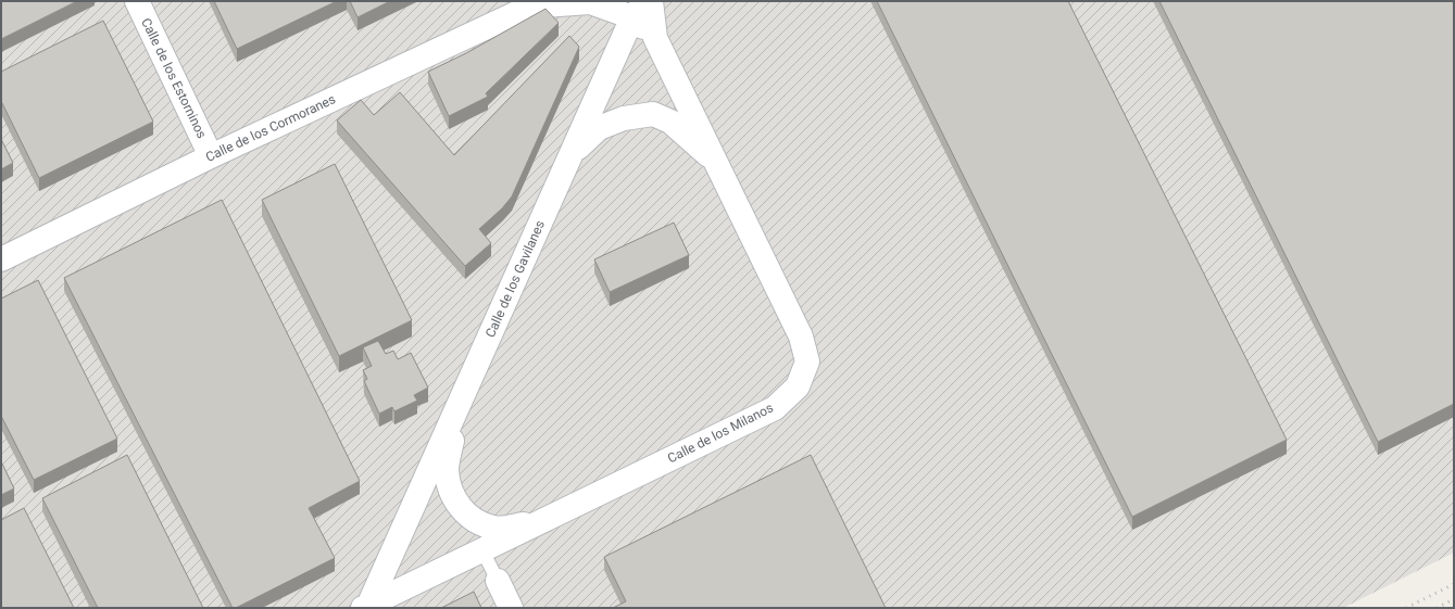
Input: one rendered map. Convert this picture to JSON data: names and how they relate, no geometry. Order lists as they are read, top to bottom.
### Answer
{
  "streets": {
    "street": [
      "Calle de los Estorninos",
      "Calle de los Cormoranes",
      "Calle de los Gavilanes",
      "Calle de los Milanos"
    ]
  },
  "crossings": [
    ["Calle de los Estorninos", "Calle de los Cormoranes"],
    ["Calle de los Gavilanes", "Calle de los Milanos"]
  ]
}
